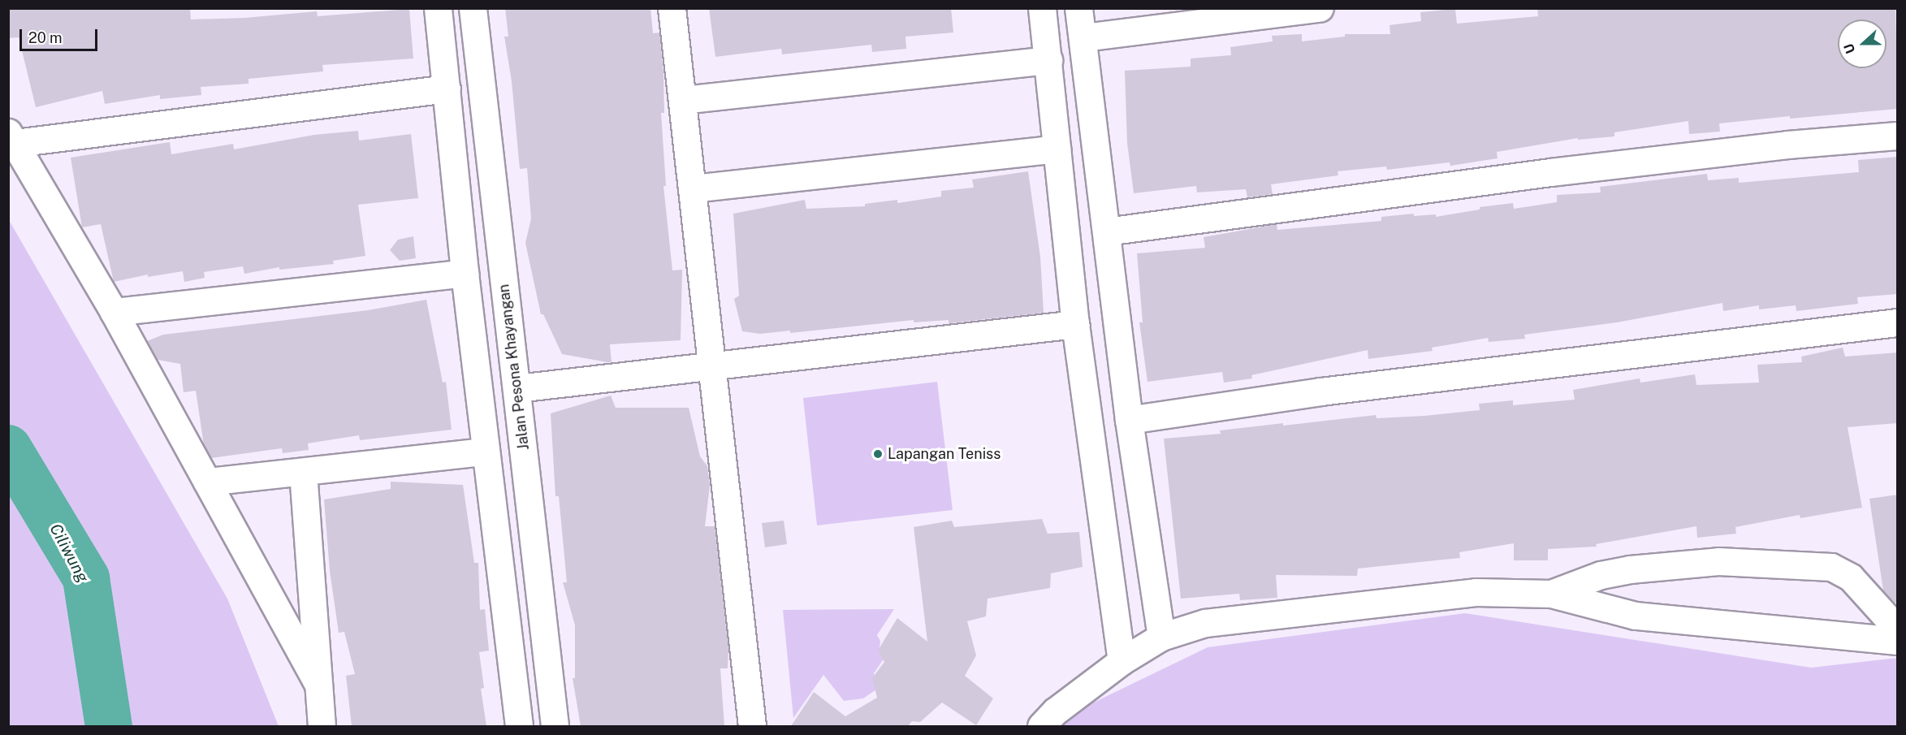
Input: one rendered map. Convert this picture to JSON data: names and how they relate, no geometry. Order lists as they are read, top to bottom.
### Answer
{
  "streets": {
    "street": ["Jalan Pesona Khayangan"]
  },
  "water": ["Ciliwung"],
  "places": ["Lapangan Teniss"],
  "scale_bar": "20 m",
  "north": "left"
}
